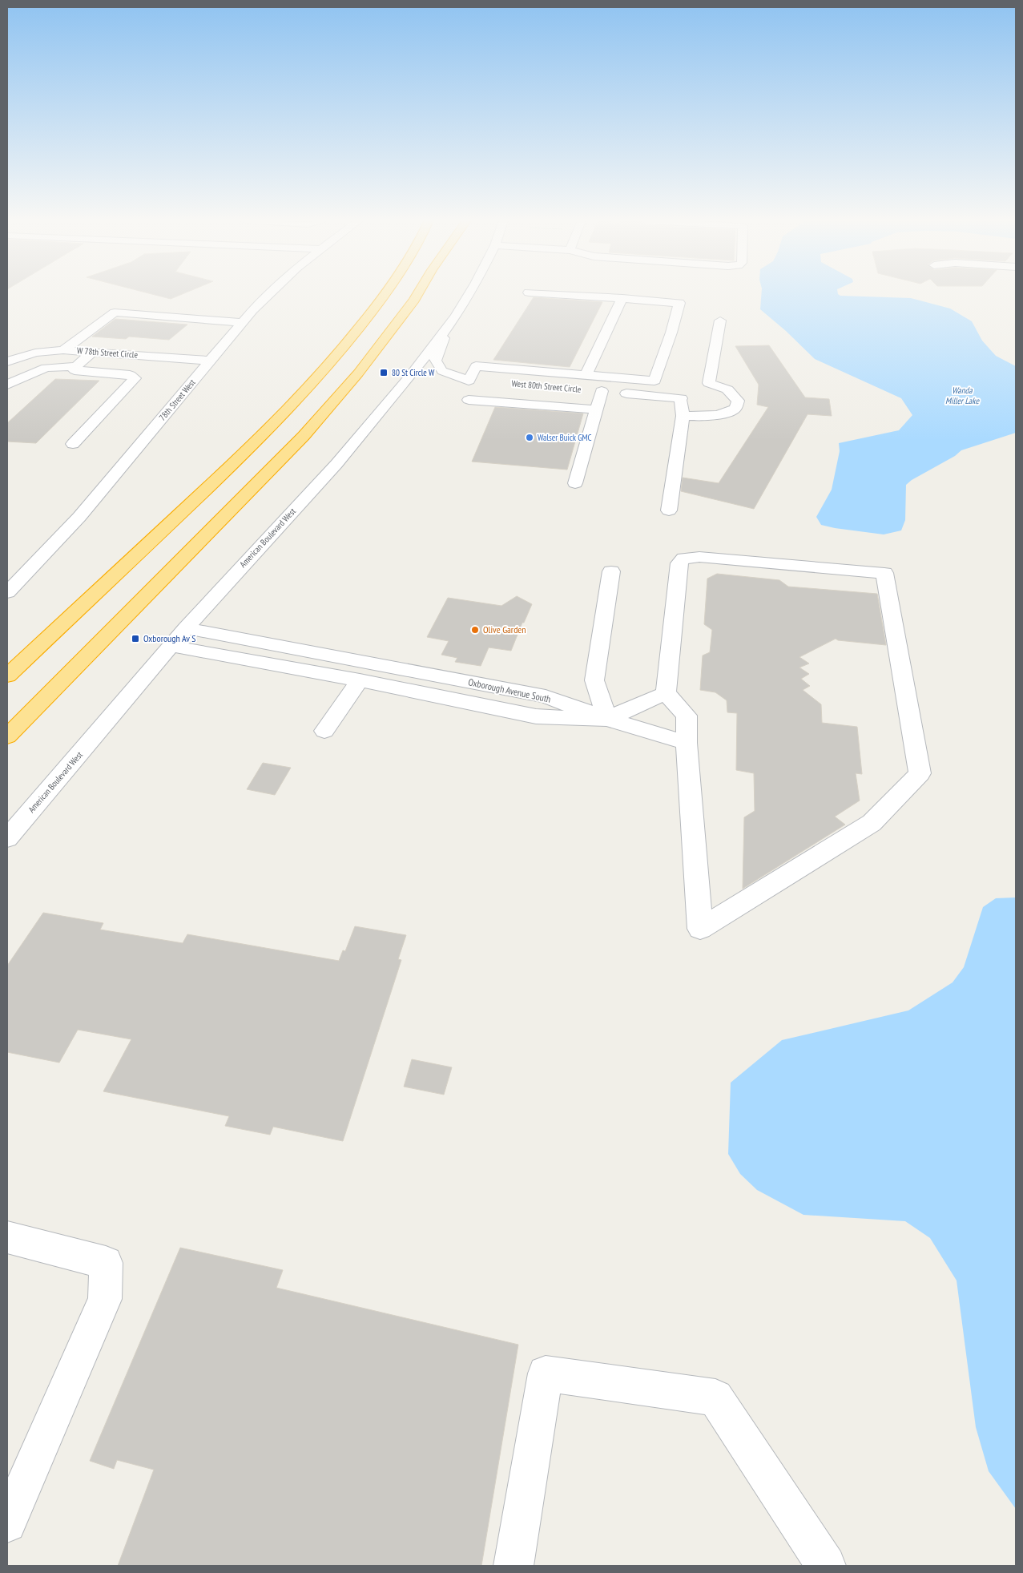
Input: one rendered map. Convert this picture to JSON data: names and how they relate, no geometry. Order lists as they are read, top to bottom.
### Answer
{
  "streets": {
    "street": [
      "W 78th Street Circle",
      "West 80th Street Circle",
      "78th Street West",
      "American Boulevard West",
      "Oxborough Avenue South"
    ]
  },
  "crossings": [
    ["W 78th Street Circle", "78th Street West"],
    ["American Boulevard West", "Oxborough Avenue South"]
  ],
  "water": ["Wanda Miller Lake"],
  "places": {
    "transit": ["80 St Circle W", "Oxborough Av S"],
    "other": ["Walser Buick GMC", "Olive Garden"]
  }
}
